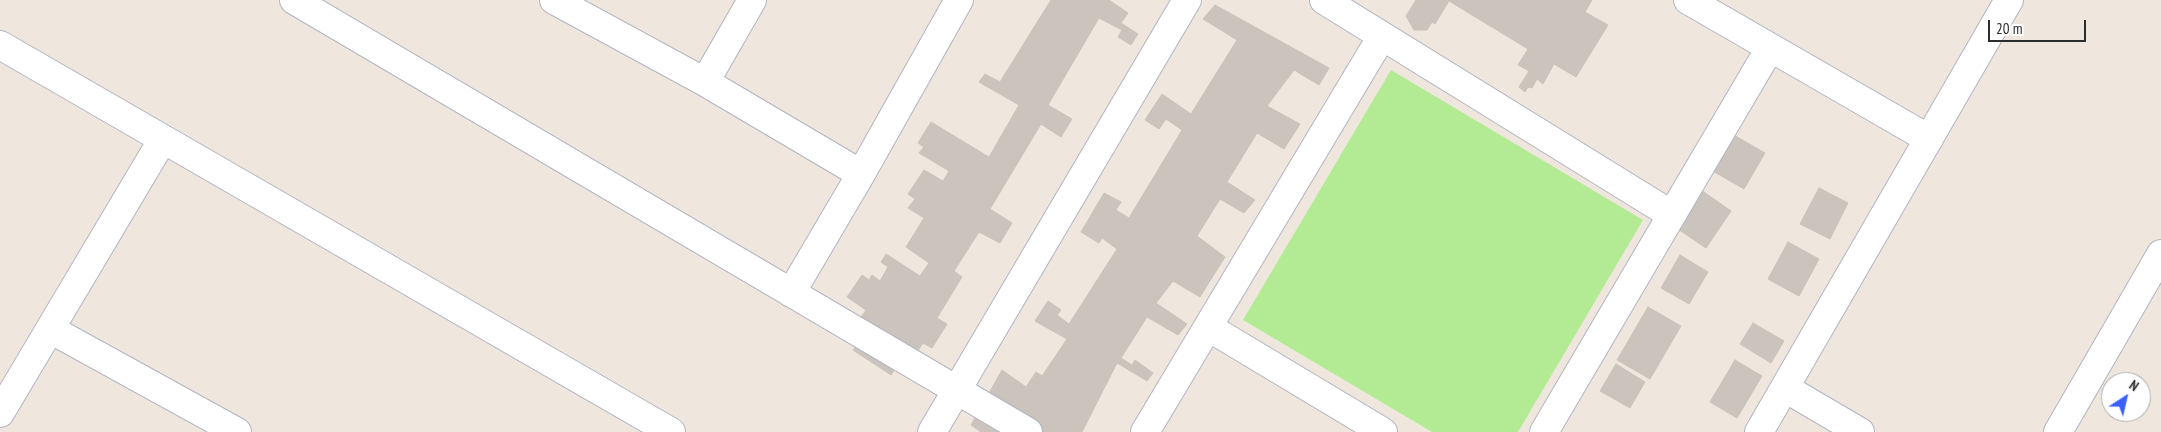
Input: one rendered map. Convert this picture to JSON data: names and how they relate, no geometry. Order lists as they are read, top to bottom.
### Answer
{
  "scale_bar": "20 m",
  "north": "top right"
}
